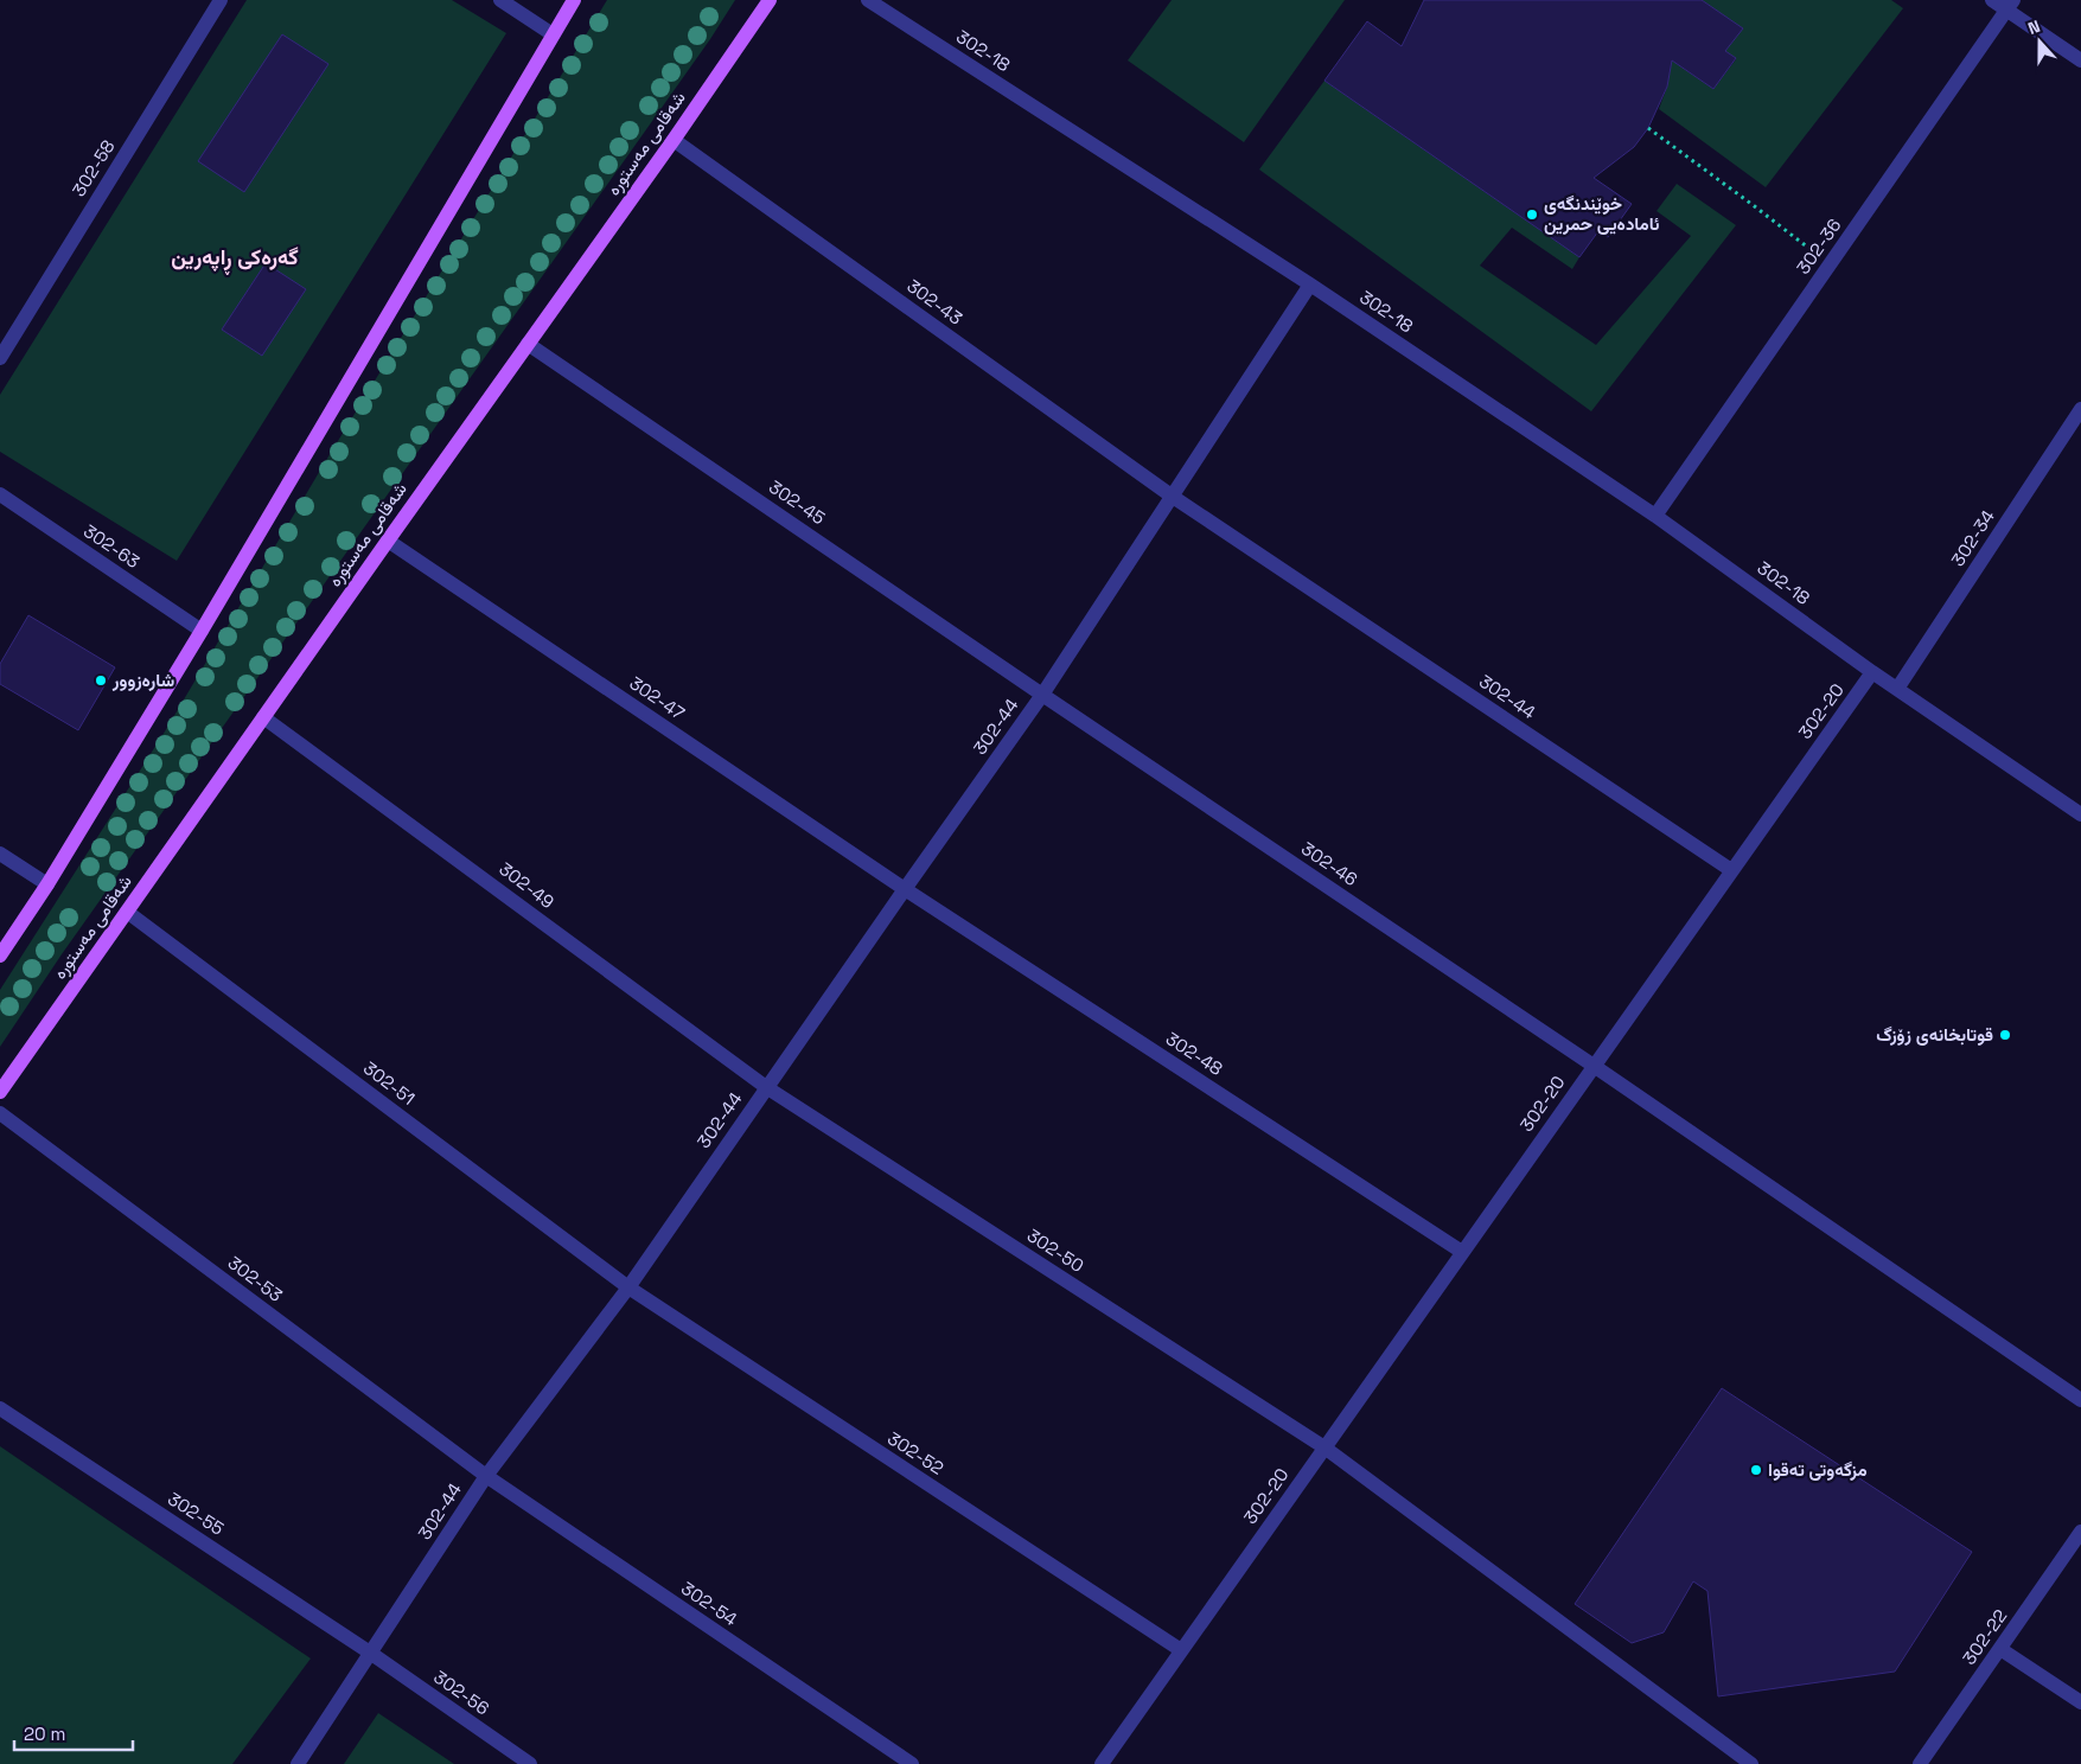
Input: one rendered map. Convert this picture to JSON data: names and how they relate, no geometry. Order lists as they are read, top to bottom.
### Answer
{
  "streets": {
    "main road": ["شەقامی مەستورە"],
    "street": [
      "302-18",
      "302-58",
      "302-36",
      "302-43",
      "302-45",
      "302-34",
      "302-63",
      "302-44",
      "302-47",
      "302-20",
      "302-46",
      "302-49",
      "302-48",
      "302-51",
      "302-50",
      "302-53",
      "302-52",
      "302-55",
      "302-54",
      "302-22",
      "302-56"
    ]
  },
  "crossings": [
    ["302-18", "302-36"],
    ["302-18", "302-44"],
    ["302-18", "302-20"],
    ["شەقامی مەستورە", "302-43"],
    ["شەقامی مەستورە", "302-45"],
    ["شەقامی مەستورە", "302-47"],
    ["شەقامی مەستورە", "302-49"],
    ["شەقامی مەستورە", "302-51"],
    ["302-43", "302-44"],
    ["302-45", "302-44"],
    ["302-45", "302-46"],
    ["302-44", "302-47"],
    ["302-44", "302-20"],
    ["302-44", "302-46"],
    ["302-44", "302-49"],
    ["302-44", "302-48"],
    ["302-44", "302-51"],
    ["302-44", "302-50"],
    ["302-44", "302-53"],
    ["302-44", "302-52"],
    ["302-44", "302-55"],
    ["302-44", "302-54"],
    ["302-44", "302-56"],
    ["302-47", "302-48"],
    ["302-20", "302-46"],
    ["302-20", "302-48"],
    ["302-20", "302-50"],
    ["302-20", "302-52"],
    ["302-49", "302-50"],
    ["302-51", "302-52"],
    ["302-53", "302-54"],
    ["302-55", "302-56"]
  ],
  "districts": ["گەرەکی ڕاپەرین"],
  "places": [
    "خوێندنگەی ئامادەیی حمرین",
    "شارەزوور",
    "قوتابخانه‌ی زۆزگ",
    "مزگه‌وتی ته‌قوا"
  ],
  "scale_bar": "20 m",
  "north": "top"
}
